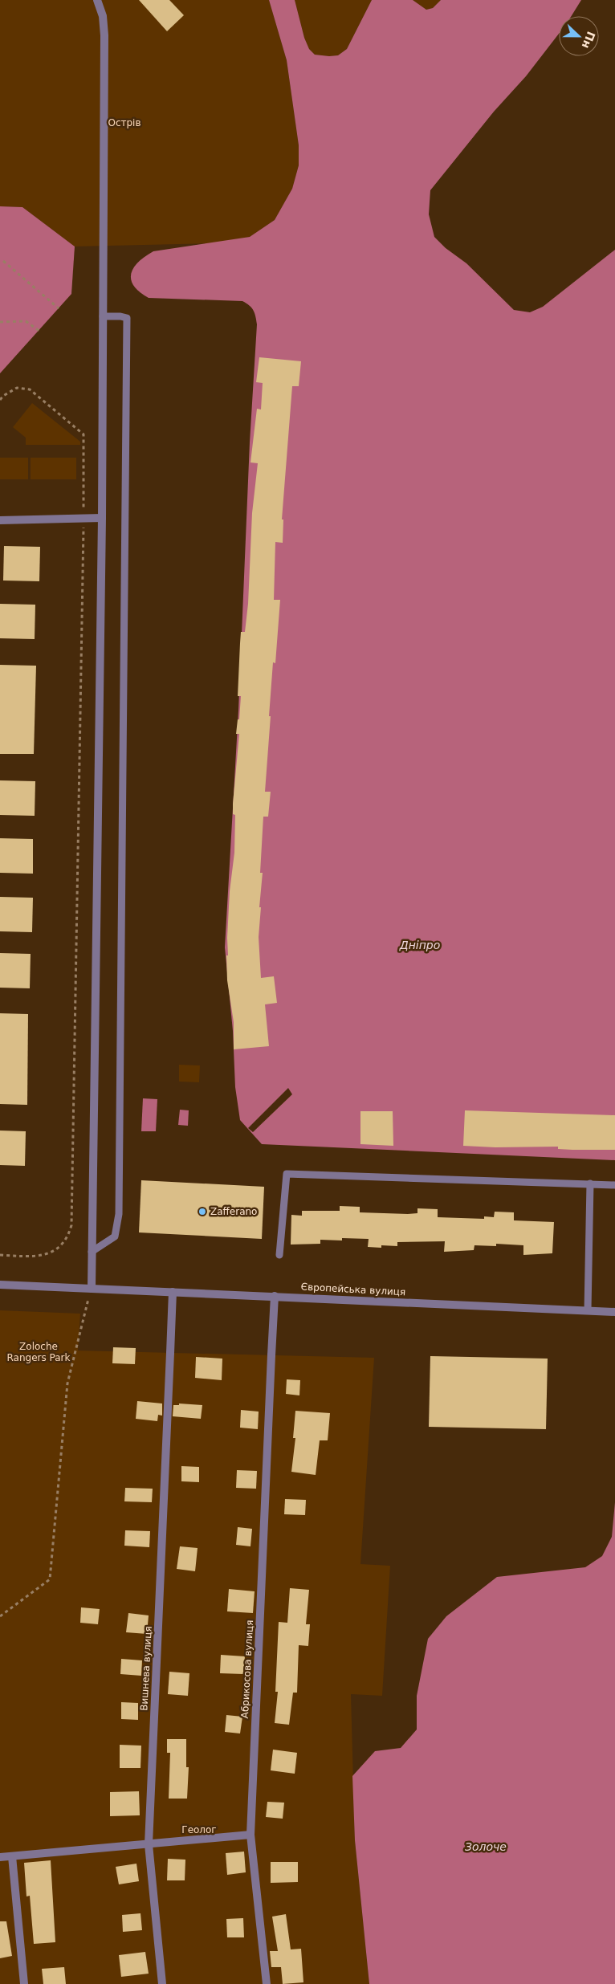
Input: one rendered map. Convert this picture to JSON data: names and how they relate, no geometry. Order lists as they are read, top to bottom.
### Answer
{
  "streets": {
    "street": ["Європейська вулиця", "Вишнева вулиця", "Абрикосова вулиця"]
  },
  "crossings": [
    ["Європейська вулиця", "Вишнева вулиця"],
    ["Європейська вулиця", "Абрикосова вулиця"]
  ],
  "water": ["Дніпро", "Золоче"],
  "parks": ["Острів", "Zoloche Rangers Park", "Геолог"],
  "places": ["Zafferano"],
  "north": "right"
}
